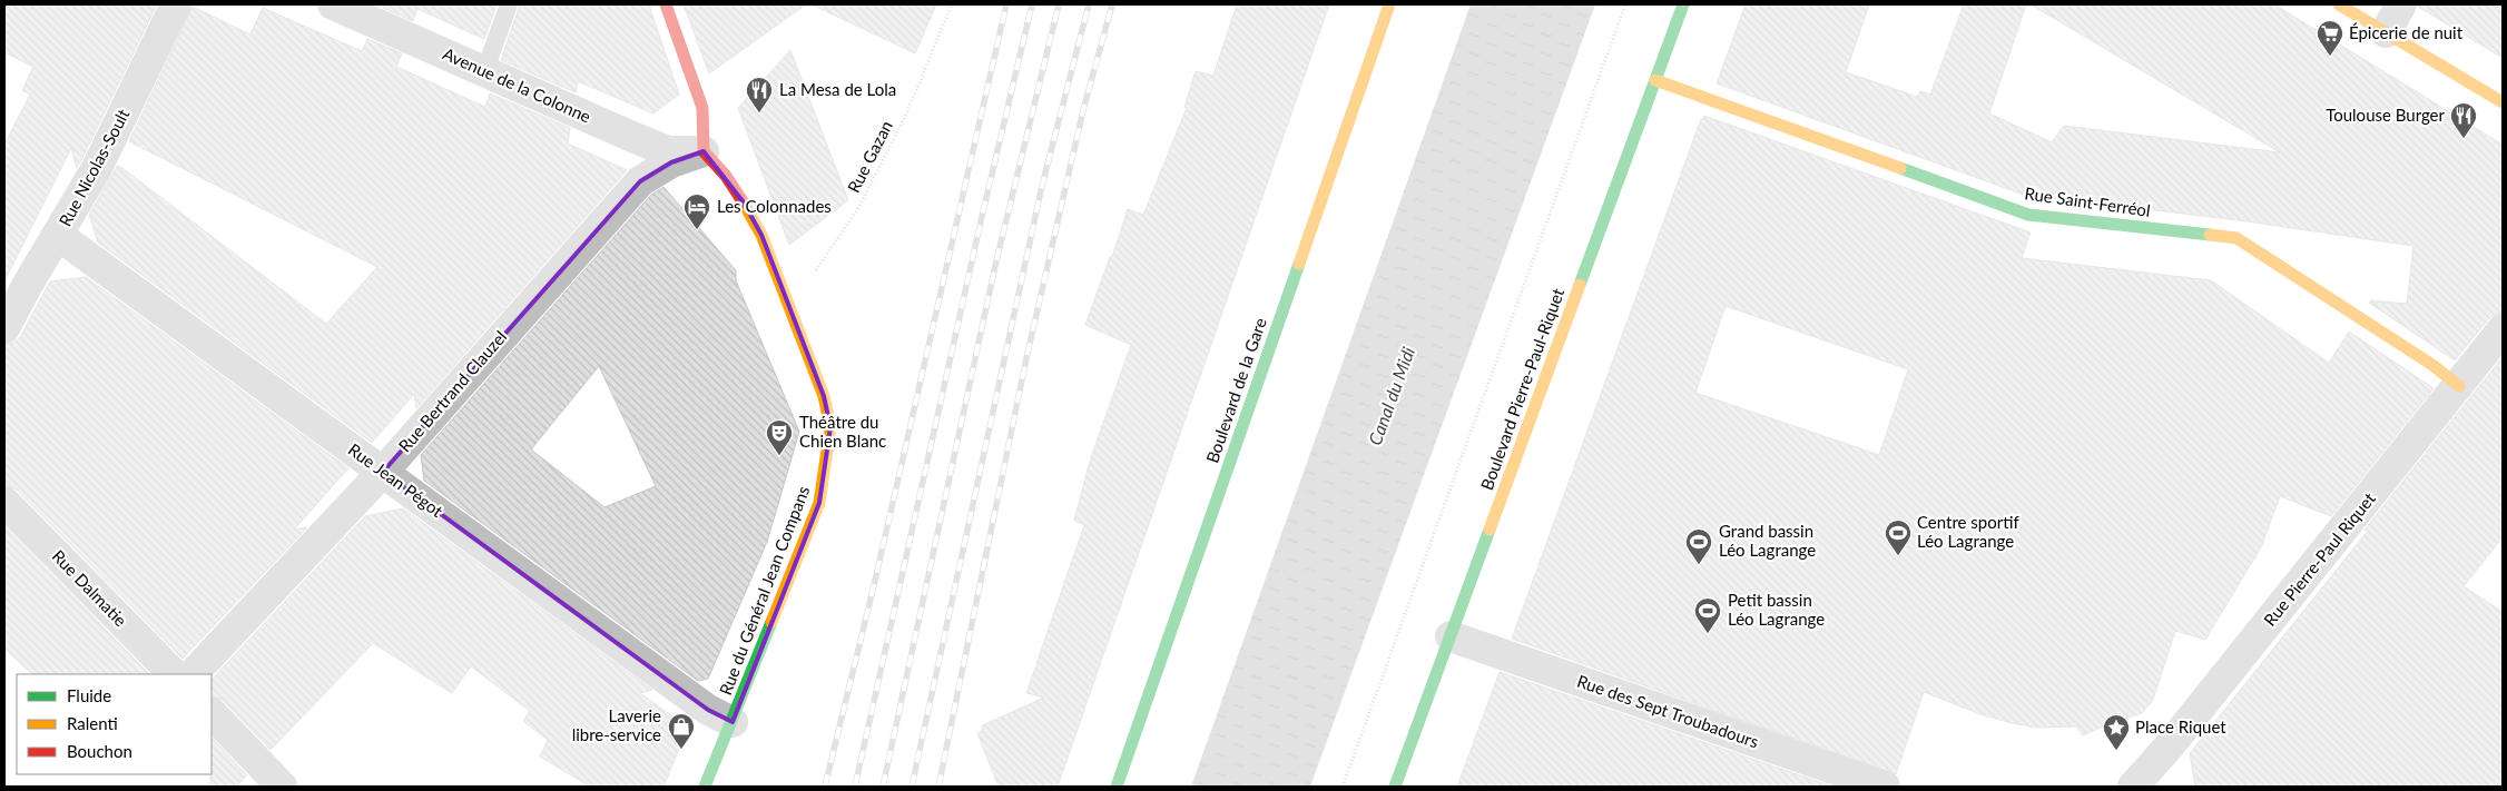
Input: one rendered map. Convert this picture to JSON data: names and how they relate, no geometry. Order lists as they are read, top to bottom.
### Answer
{
  "streets": {
    "street": [
      "Avenue de la Colonne",
      "Rue Nicolas-Soult",
      "Rue Saint-Ferréol",
      "Boulevard Pierre-Paul-Riquet",
      "Boulevard de la Gare",
      "Rue Bertrand Clauzel",
      "Rue Jean Pégot",
      "Rue Pierre-Paul Riquet",
      "Rue Dalmatie",
      "Rue du Général Jean Compans",
      "Rue des Sept Troubadours"
    ],
    "path": ["Rue Gazan"]
  },
  "crossings": [
    ["Avenue de la Colonne", "Rue Bertrand Clauzel"],
    ["Avenue de la Colonne", "Rue du Général Jean Compans"],
    ["Rue Gazan", "Rue du Général Jean Compans"],
    ["Rue Nicolas-Soult", "Rue Jean Pégot"],
    ["Rue Saint-Ferréol", "Boulevard Pierre-Paul-Riquet"],
    ["Rue Saint-Ferréol", "Rue Pierre-Paul Riquet"],
    ["Boulevard Pierre-Paul-Riquet", "Rue des Sept Troubadours"],
    ["Rue Bertrand Clauzel", "Rue Jean Pégot"],
    ["Rue Bertrand Clauzel", "Rue du Général Jean Compans"],
    ["Rue Jean Pégot", "Rue du Général Jean Compans"]
  ],
  "water": ["Canal du Midi"],
  "places": {
    "supermarket": ["Épicerie de nuit"],
    "restaurant": ["La Mesa de Lola", "Toulouse Burger"],
    "hotel": ["Les Colonnades"],
    "theatre": ["Théâtre du Chien Blanc"],
    "sports": ["Centre sportif Léo Lagrange", "Grand bassin Léo Lagrange", "Petit bassin Léo Lagrange"],
    "shop": ["Laverie libre-service"],
    "place": ["Place Riquet"]
  },
  "legend": ["Fluide", "Ralenti", "Bouchon"]
}
